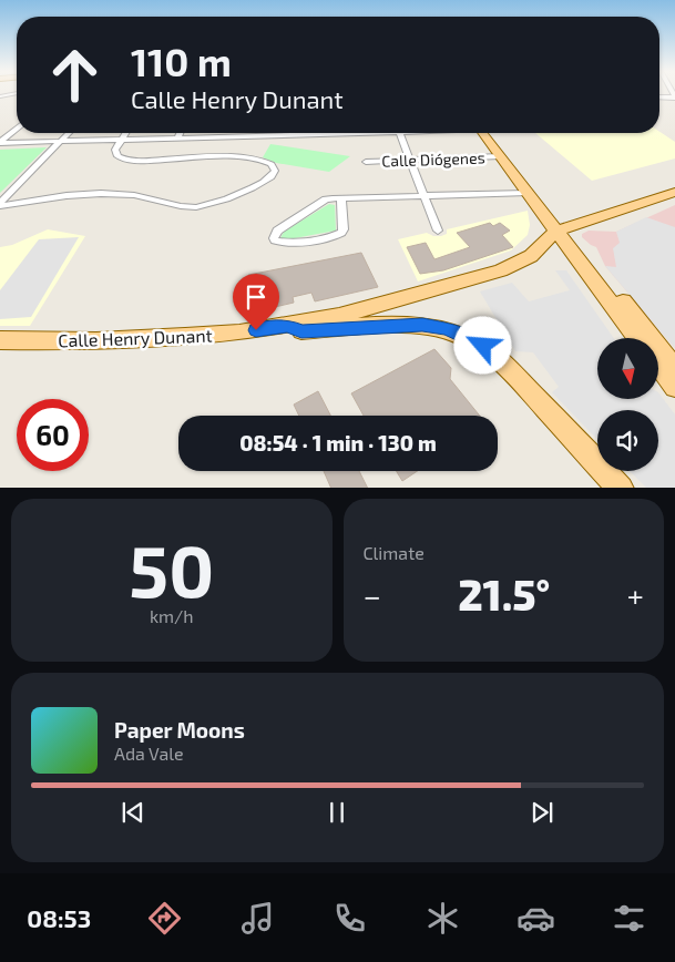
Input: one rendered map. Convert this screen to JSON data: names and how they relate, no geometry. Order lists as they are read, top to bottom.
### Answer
{
  "streets": {
    "main road": ["Calle Henry Dunant"],
    "street": ["Calle Diógenes"]
  },
  "north": "bottom",
  "page": {
    "turn": ["110 m", "Calle Henry Dunant"],
    "limit": "60",
    "trip": "08:54 · 1 min · 130 m",
    "tile": [
      ["50", "km/h"],
      "Climate"
    ],
    "heat": ["−", "21.5°", "+"],
    "song": ["Paper Moons", "Ada Vale"],
    "tabs": "08:53"
  }
}
